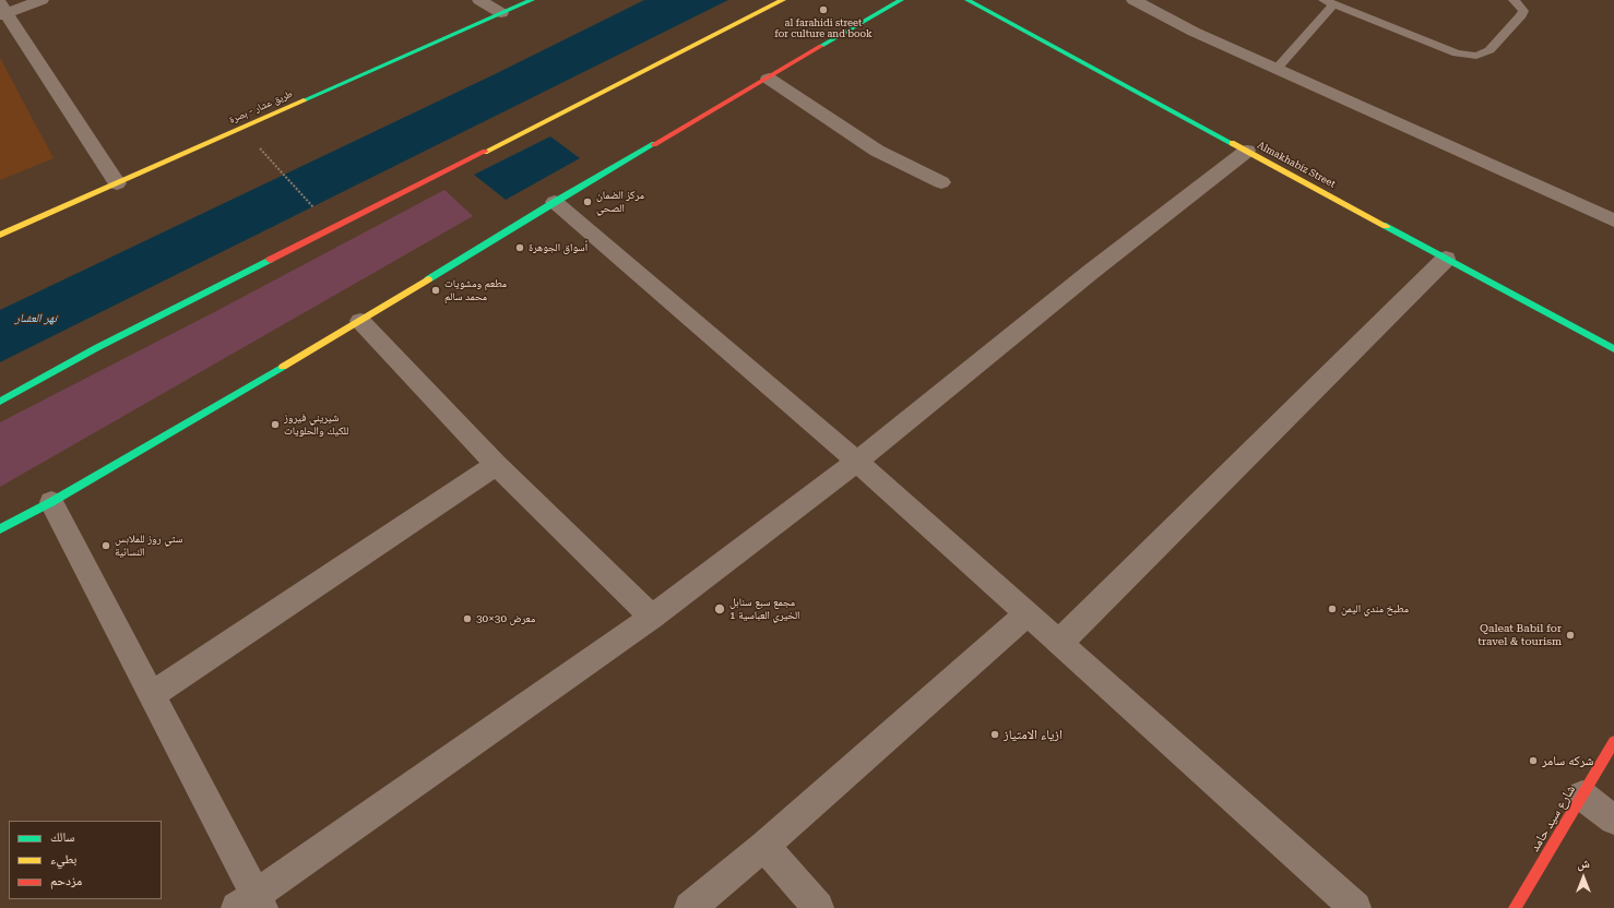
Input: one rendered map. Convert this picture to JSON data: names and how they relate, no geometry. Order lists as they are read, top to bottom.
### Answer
{
  "streets": {
    "street": ["طريق عشار - بصرة", "Almakhabiz Street", "شارع سيد حامد"]
  },
  "water": ["نهر العشار"],
  "places": [
    "al farahidi street for culture and book",
    "مركز الضمان الصحي",
    "أسواق الجوهرة",
    "مطعم ومشويات محمد سالم",
    "شيريني فيروز للكيك والحلويات",
    "ستي روز للملابس النسائية",
    "مجمع سبع سنابل الخيري العباسية 1",
    "مطبخ مندي اليمن",
    "معرض 30×30",
    "Qaleat Babil for travel & tourism",
    "ازياء الامتياز",
    "شركه سامر"
  ],
  "legend": ["سالك", "بطيء", "مزدحم"],
  "north": "top"
}
